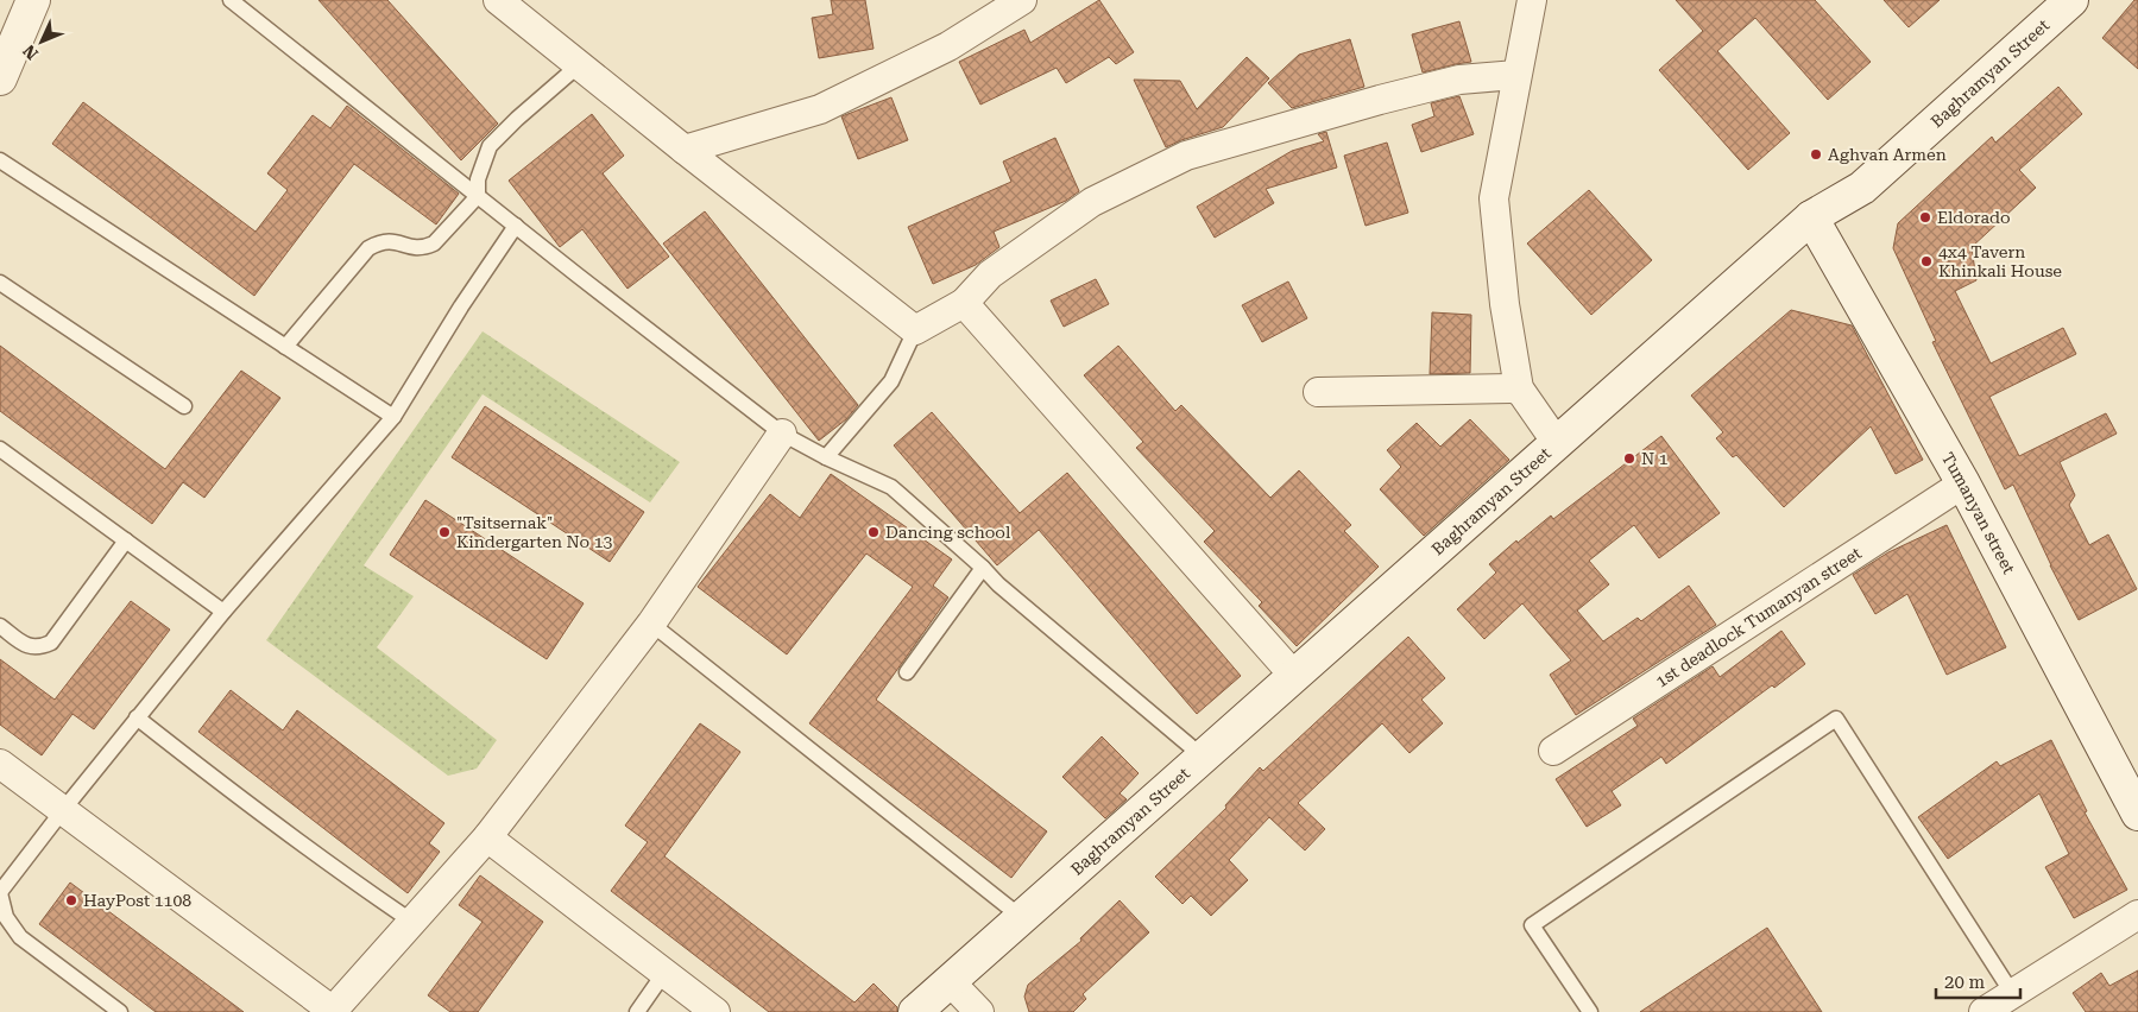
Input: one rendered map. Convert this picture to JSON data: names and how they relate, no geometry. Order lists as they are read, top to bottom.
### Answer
{
  "streets": {
    "main road": ["Baghramyan Street", "Tumanyan street"],
    "street": ["1st deadlock Tumanyan street"]
  },
  "crossings": [
    ["Baghramyan Street", "Tumanyan street"],
    ["Tumanyan street", "1st deadlock Tumanyan street"]
  ],
  "places": [
    "Aghvan Armen",
    "Eldorado",
    "4x4 Tavern Khinkali House",
    "N 1",
    "\"Tsitsernak\" Kindergarten No 13",
    "Dancing school",
    "HayPost 1108"
  ],
  "scale_bar": "20 m",
  "north": "bottom left"
}
